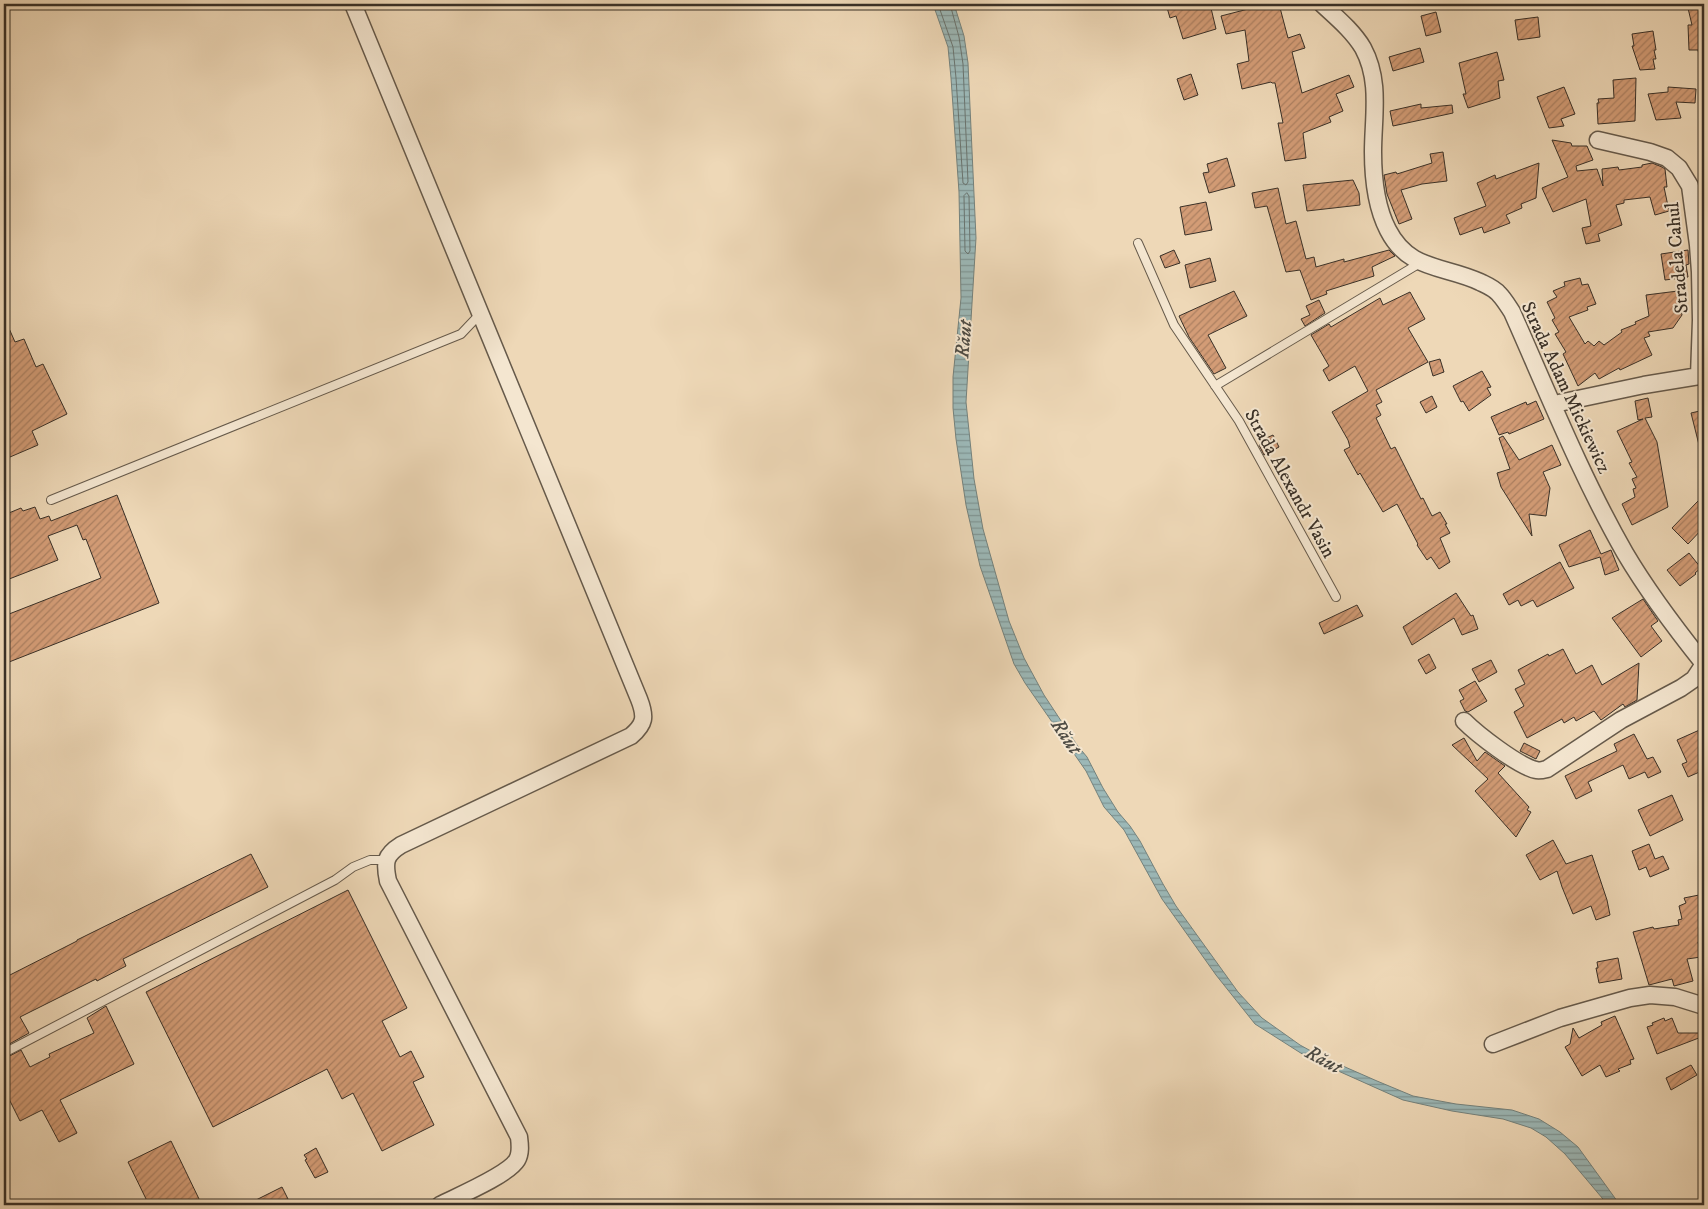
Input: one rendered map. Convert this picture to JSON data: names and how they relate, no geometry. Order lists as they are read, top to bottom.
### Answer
{
  "streets": {
    "street": ["Stradela Cahul", "Strada Adam Mickiewicz"],
    "lane": ["Strada Alexandr Vasin"]
  },
  "water": ["Răut"]
}
